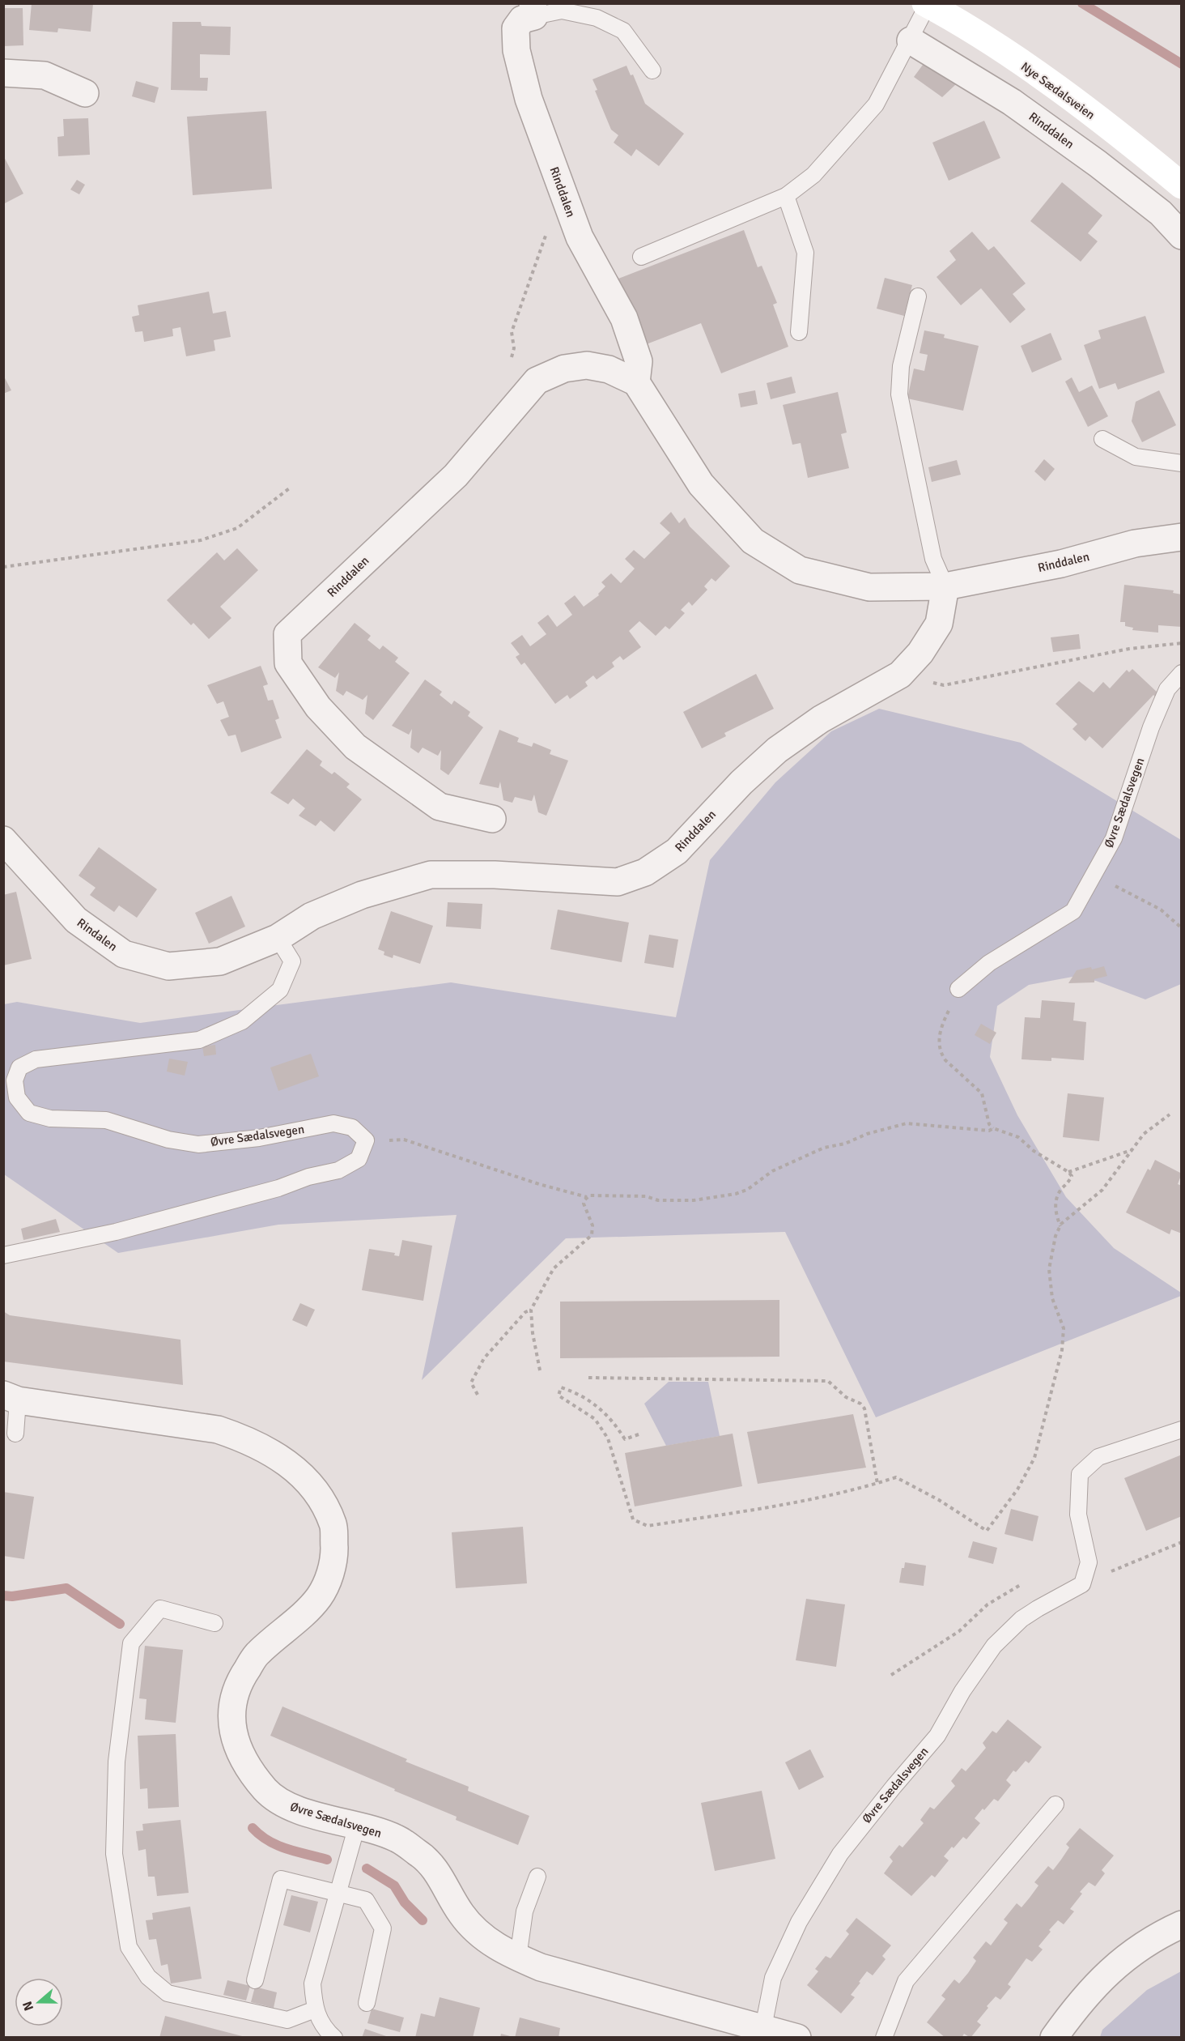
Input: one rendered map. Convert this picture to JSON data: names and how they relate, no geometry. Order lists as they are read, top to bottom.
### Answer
{
  "streets": {
    "main road": ["Nye Sædalsveien"],
    "street": ["Rinddalen", "Øvre Sædalsvegen", "Rindalen"]
  },
  "crossings": [
    ["Nye Sædalsveien", "Rinddalen"],
    ["Rinddalen", "Øvre Sædalsvegen"],
    ["Rinddalen", "Rindalen"],
    ["Øvre Sædalsvegen", "Rindalen"]
  ],
  "north": "left"
}
